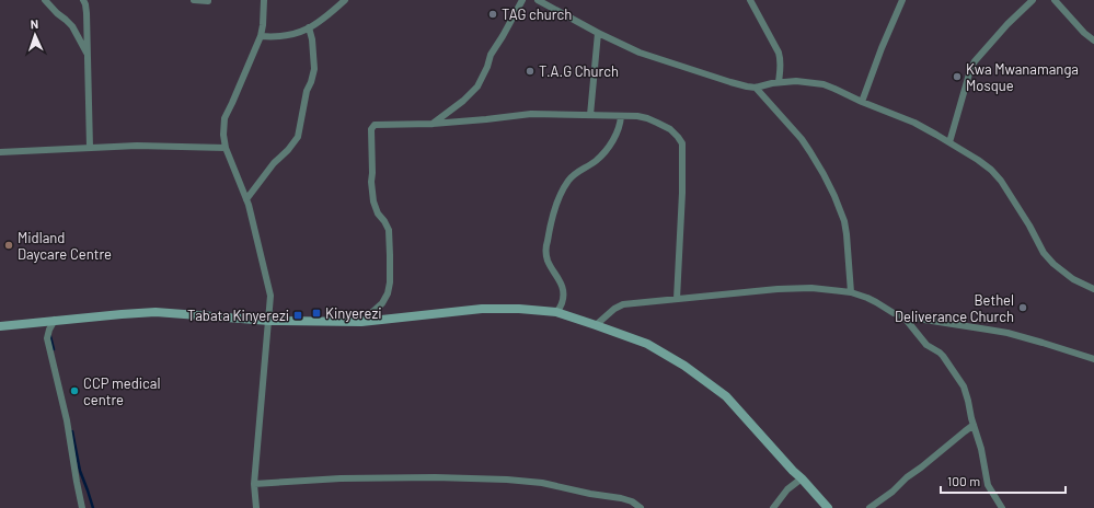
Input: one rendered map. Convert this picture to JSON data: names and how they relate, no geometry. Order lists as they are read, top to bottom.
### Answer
{
  "places": {
    "other": [
      "TAG church",
      "T.A.G Church",
      "Kwa Mwanamanga Mosque",
      "Midland Daycare Centre",
      "Bethel Deliverance Church",
      "CCP medical centre"
    ],
    "transit": ["Kinyerezi", "Tabata Kinyerezi"]
  },
  "scale_bar": "100 m",
  "north": "top"
}
